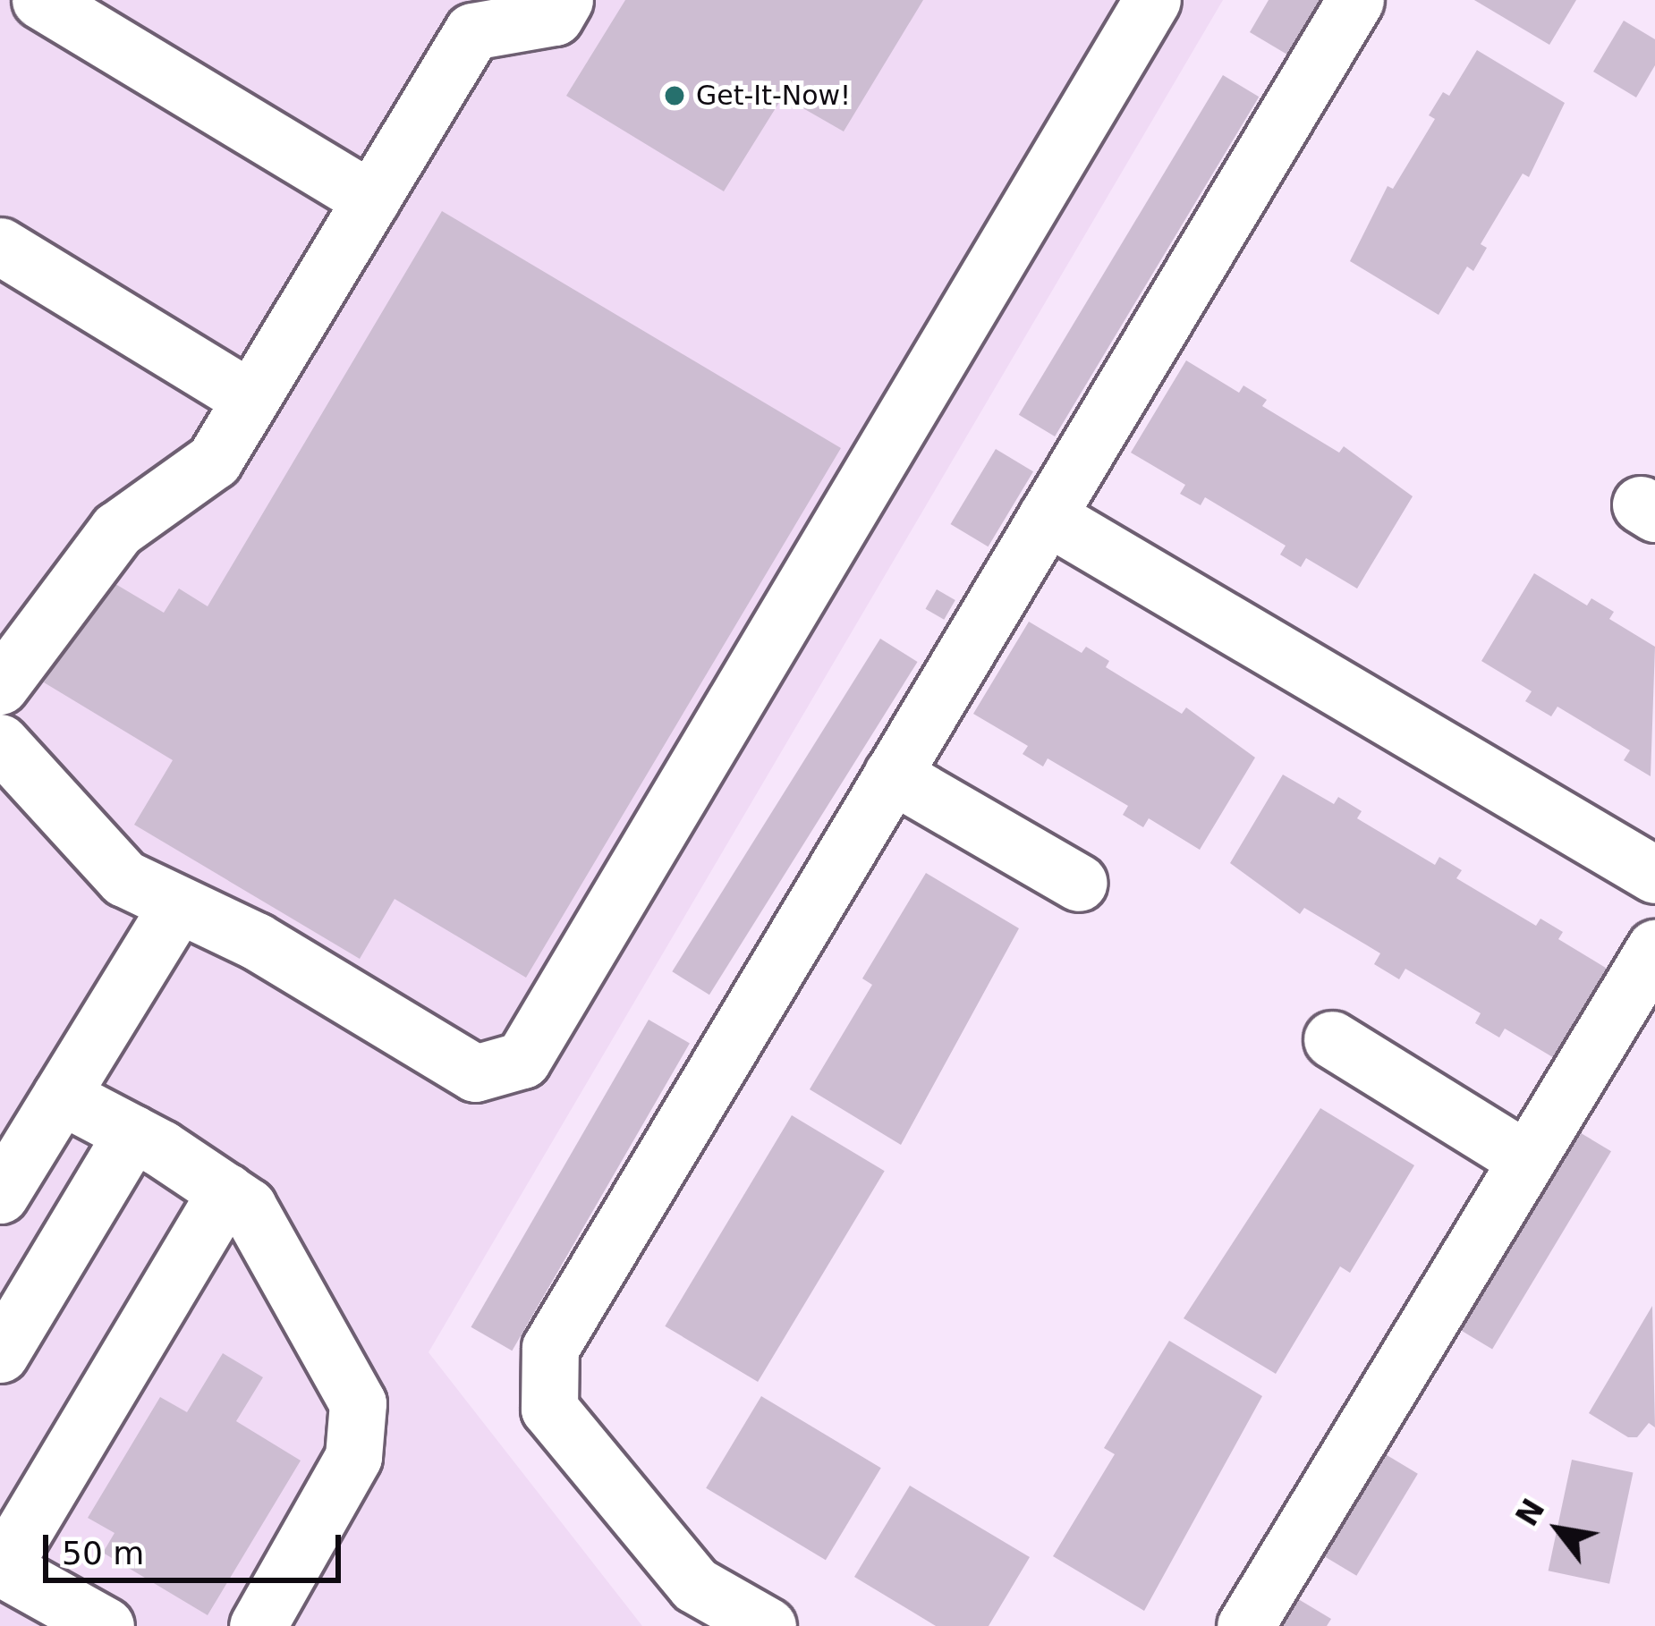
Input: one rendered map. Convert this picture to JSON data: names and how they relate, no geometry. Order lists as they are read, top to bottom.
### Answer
{
  "places": ["Get-It-Now!"],
  "scale_bar": "50 m",
  "north": "top left"
}
